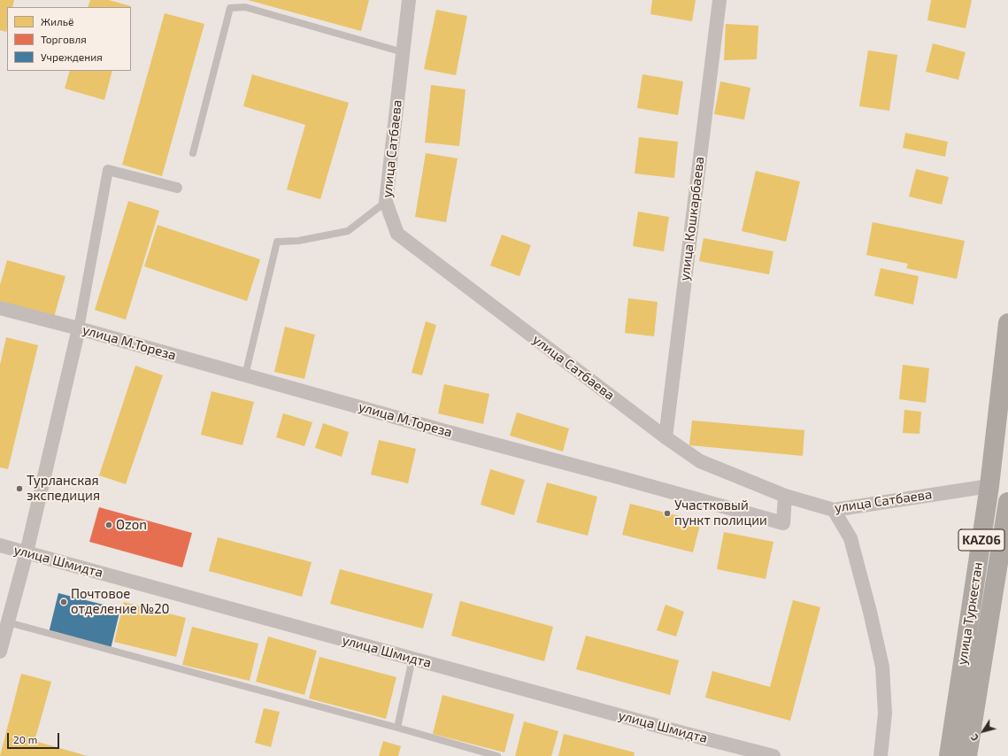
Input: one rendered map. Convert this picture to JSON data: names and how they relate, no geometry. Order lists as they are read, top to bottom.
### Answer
{
  "streets": {
    "highway": ["KАZ06", "улица Туркестан"],
    "street": [
      "улица Сатбаева",
      "улица Кошкарбаева",
      "улица М.Тореза",
      "улица Шмидта"
    ]
  },
  "crossings": [
    ["улица Сатбаева", "улица Кошкарбаева"],
    ["улица Сатбаева", "улица М.Тореза"],
    ["улица Сатбаева", "улица Туркестан"]
  ],
  "places": [
    "Турланская экспедиция",
    "Участковый пункт полиции",
    "Ozon",
    "Почтовое отделение №20"
  ],
  "legend": ["Жильё", "Торговля", "Учреждения"],
  "scale_bar": "20 m",
  "north": "bottom left"
}
